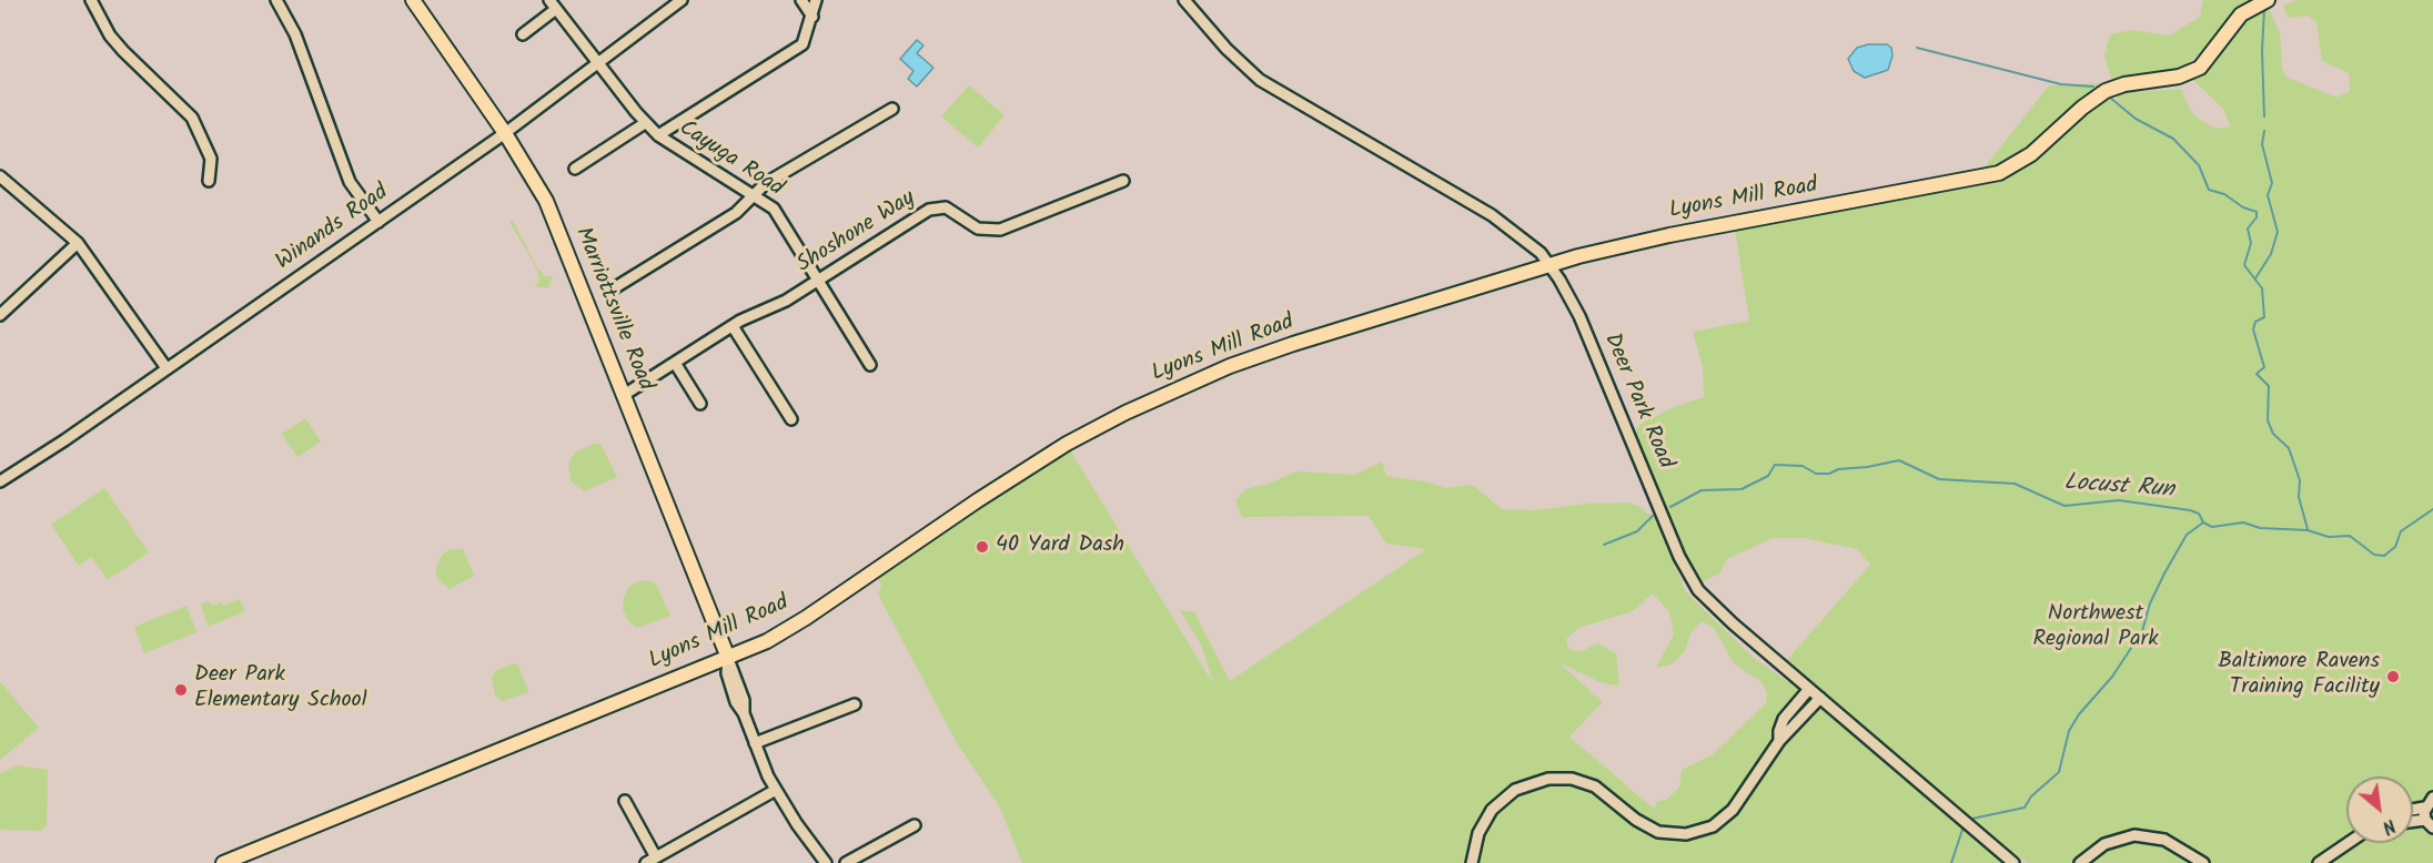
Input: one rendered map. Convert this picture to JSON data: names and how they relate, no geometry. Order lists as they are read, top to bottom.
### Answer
{
  "streets": {
    "main road": ["Lyons Mill Road", "Marriottsville Road"],
    "street": [
      "Cayuga Road",
      "Winands Road",
      "Shoshone Way",
      "Deer Park Road"
    ]
  },
  "crossings": [
    ["Cayuga Road", "Winands Road"],
    ["Cayuga Road", "Shoshone Way"],
    ["Lyons Mill Road", "Marriottsville Road"],
    ["Lyons Mill Road", "Deer Park Road"],
    ["Winands Road", "Marriottsville Road"],
    ["Shoshone Way", "Marriottsville Road"]
  ],
  "water": ["Locust Run"],
  "parks": ["Northwest Regional Park"],
  "places": ["40 Yard Dash", "Baltimore Ravens Training Facility", "Deer Park Elementary School"],
  "north": "bottom right"
}
